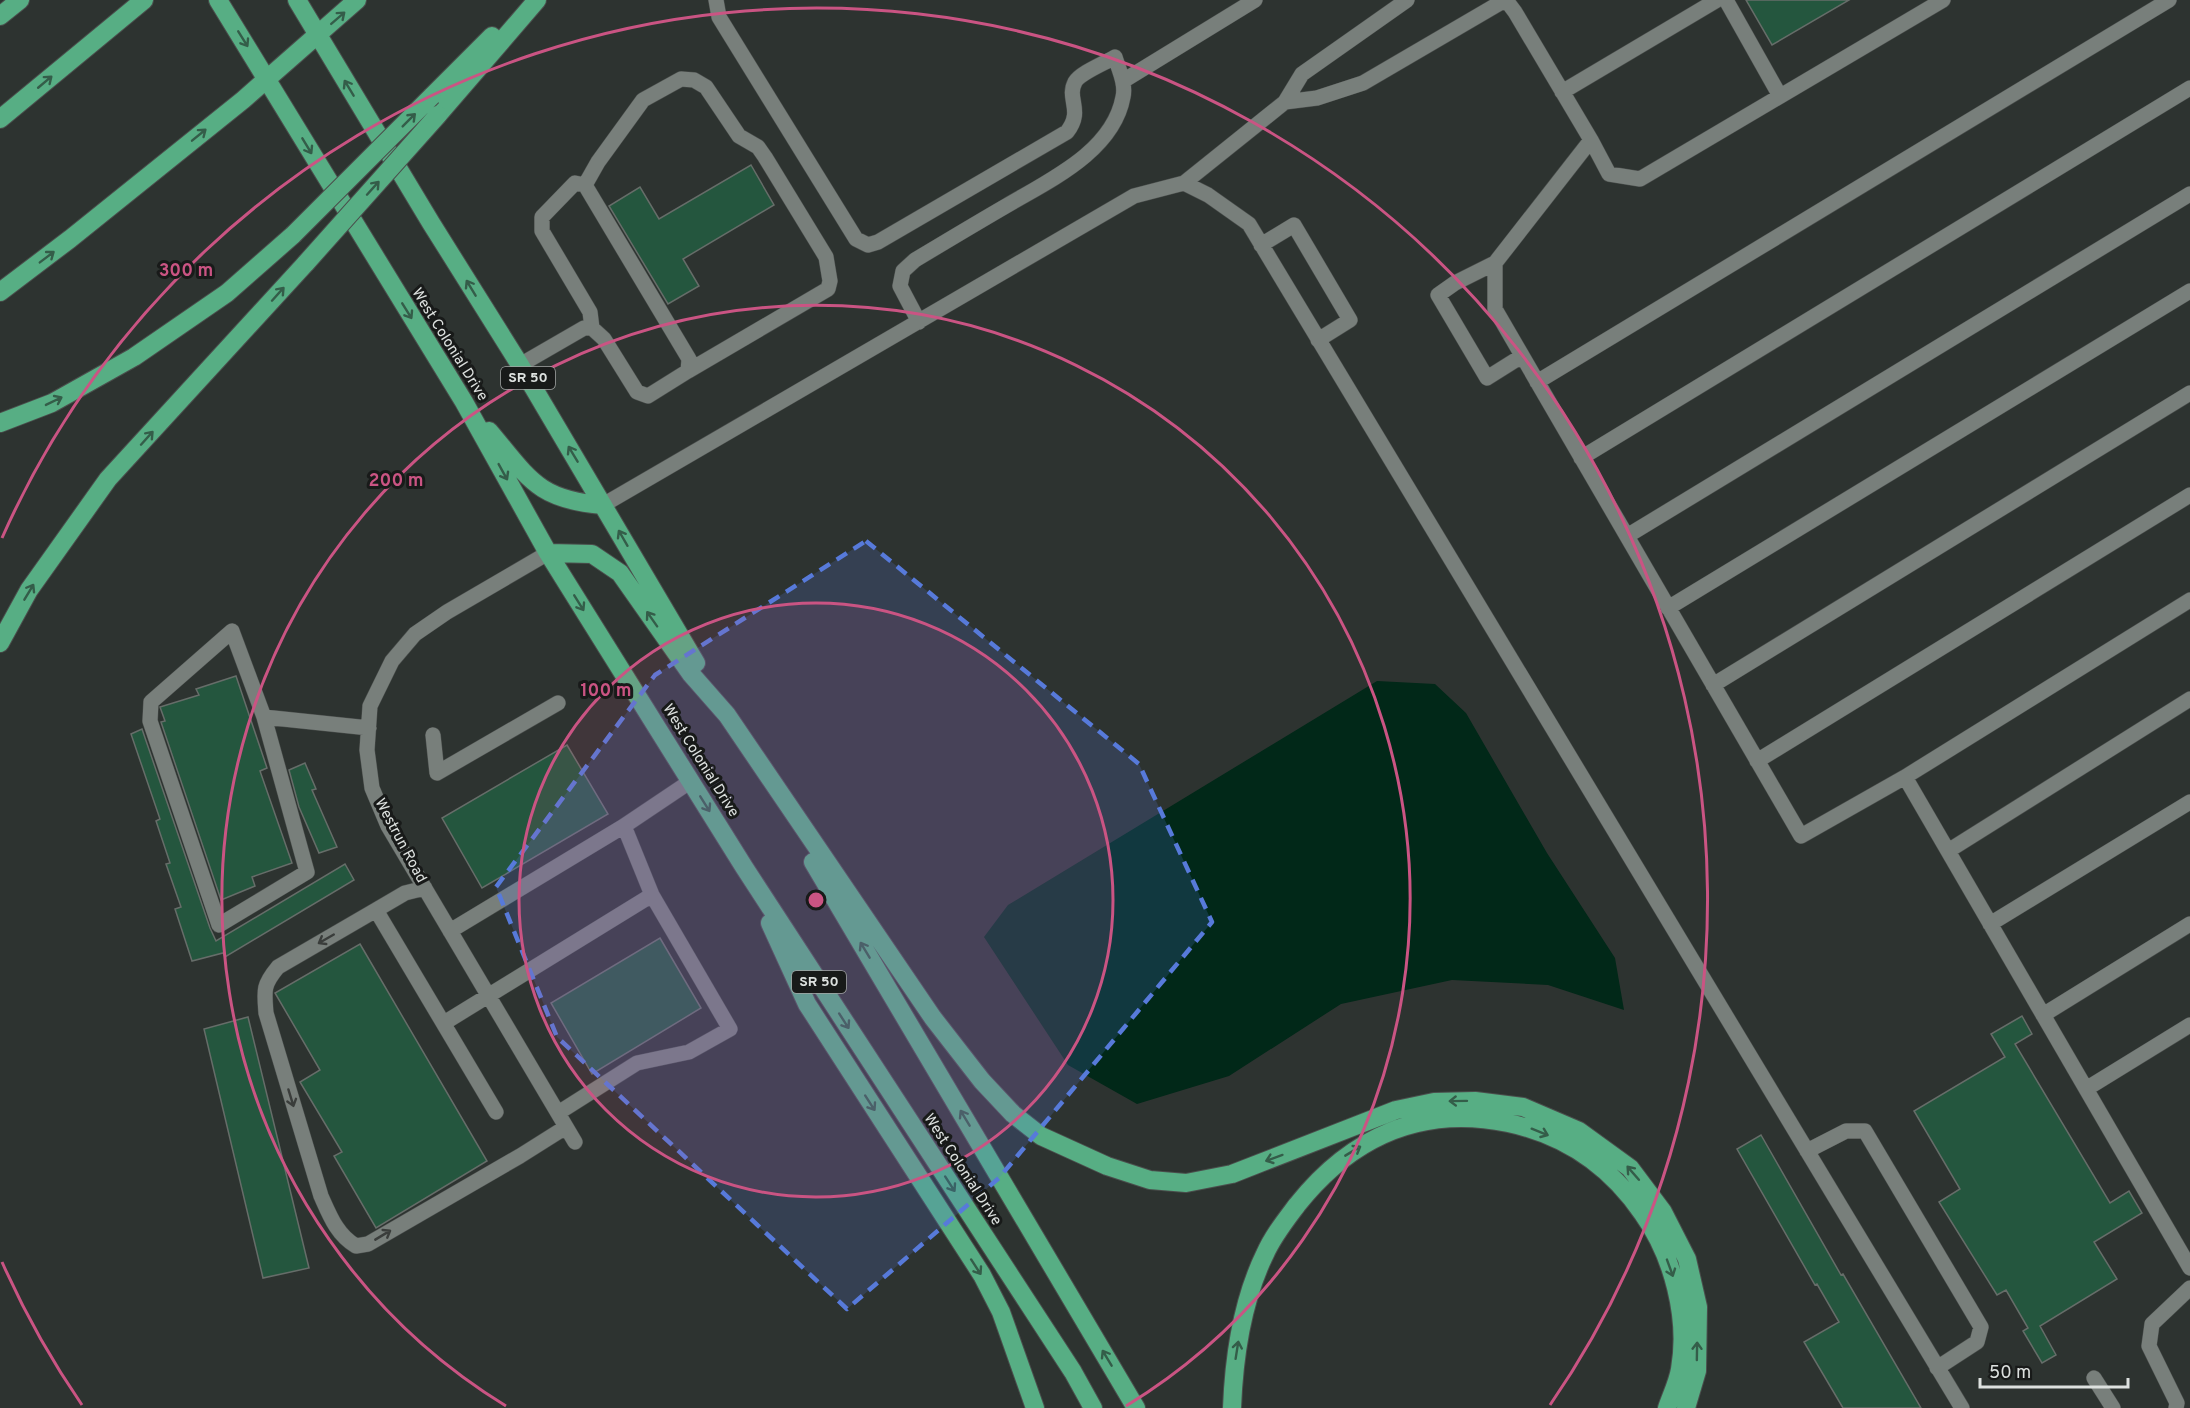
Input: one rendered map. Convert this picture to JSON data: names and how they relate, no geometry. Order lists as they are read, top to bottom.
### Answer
{
  "streets": {
    "highway": ["West Colonial Drive", "SR 50"],
    "street": ["Westrun Road"]
  },
  "crossings": [
    ["West Colonial Drive", "Westrun Road"]
  ],
  "scale_bar": "50 m",
  "rings": ["300 m", "200 m", "100 m"]
}
